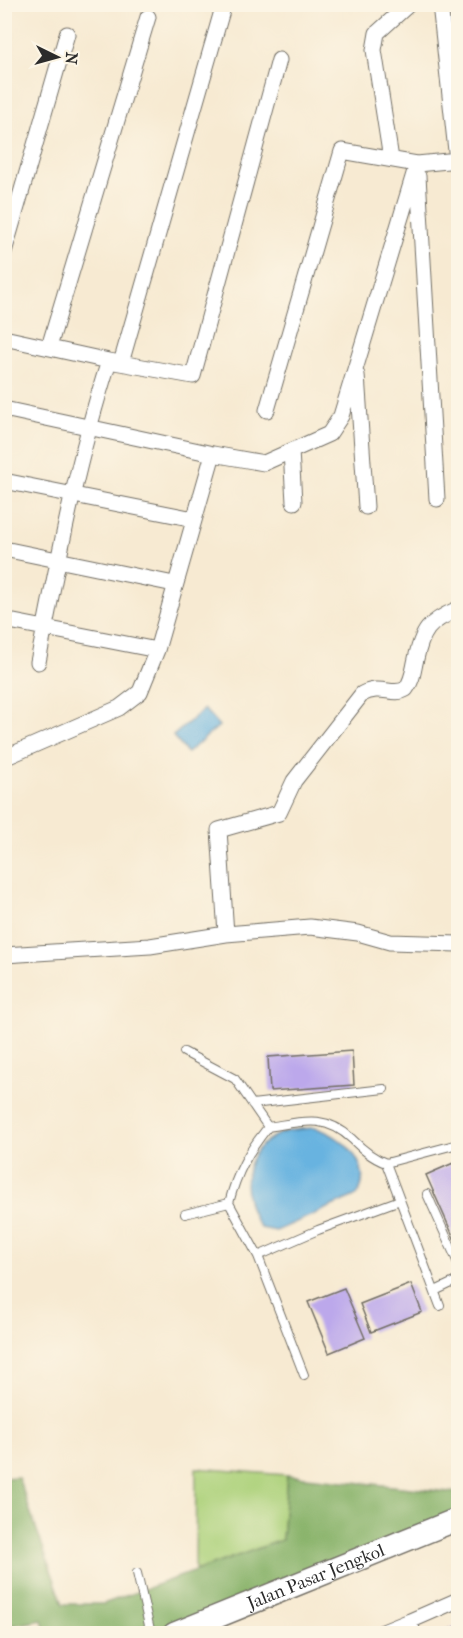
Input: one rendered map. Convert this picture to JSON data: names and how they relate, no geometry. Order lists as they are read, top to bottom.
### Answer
{
  "streets": {
    "main road": ["Jalan Pasar Jengkol"]
  },
  "north": "right"
}
